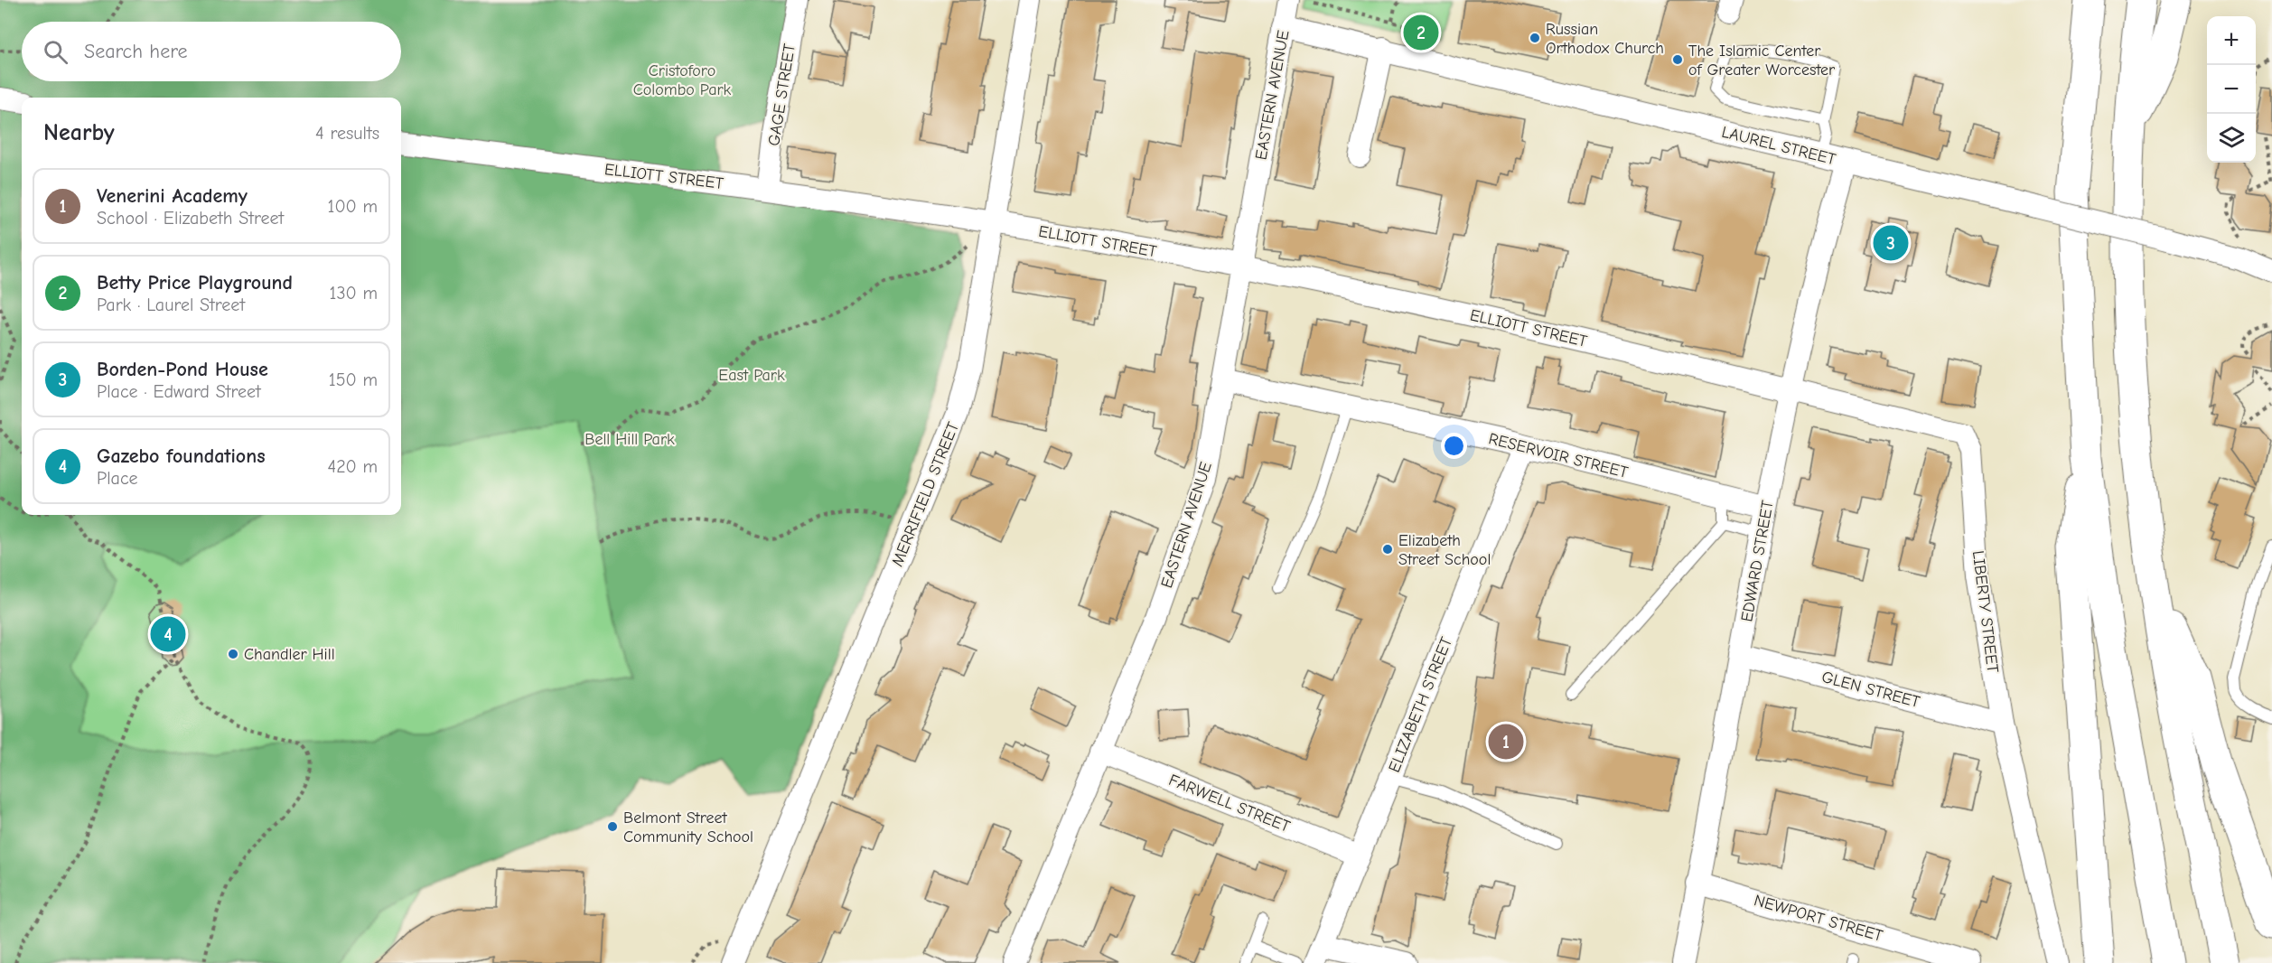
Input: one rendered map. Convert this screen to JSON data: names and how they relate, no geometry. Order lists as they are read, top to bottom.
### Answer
{
  "streets": {
    "street": [
      "GAGE STREET",
      "EASTERN AVENUE",
      "LAUREL STREET",
      "ELLIOTT STREET",
      "RESERVOIR STREET",
      "MERRIFIELD STREET",
      "EDWARD STREET",
      "LIBERTY STREET",
      "GLEN STREET",
      "ELIZABETH STREET",
      "FARWELL STREET",
      "NEWPORT STREET"
    ]
  },
  "crossings": [
    ["GAGE STREET", "ELLIOTT STREET"],
    ["EASTERN AVENUE", "LAUREL STREET"],
    ["EASTERN AVENUE", "ELLIOTT STREET"],
    ["EASTERN AVENUE", "RESERVOIR STREET"],
    ["EASTERN AVENUE", "FARWELL STREET"],
    ["LAUREL STREET", "EDWARD STREET"],
    ["ELLIOTT STREET", "MERRIFIELD STREET"],
    ["ELLIOTT STREET", "EDWARD STREET"],
    ["ELLIOTT STREET", "LIBERTY STREET"],
    ["RESERVOIR STREET", "EDWARD STREET"],
    ["RESERVOIR STREET", "ELIZABETH STREET"],
    ["EDWARD STREET", "LIBERTY STREET"],
    ["EDWARD STREET", "GLEN STREET"],
    ["EDWARD STREET", "NEWPORT STREET"],
    ["LIBERTY STREET", "GLEN STREET"],
    ["ELIZABETH STREET", "FARWELL STREET"]
  ],
  "parks": ["Cristoforo Colombo Park", "East Park", "Bell Hill Park"],
  "places": [
    "Russian Orthodox Church",
    "The Islamic Center of Greater Worcester",
    "Elizabeth Street School",
    "Chandler Hill",
    "Belmont Street Community School"
  ],
  "page": {
    "pins": [
      "2",
      "3",
      "4",
      "1"
    ],
    "map_buttons": ["+", "−"],
    "search": "Search here",
    "heading": ["Nearby", "4 results"],
    "list": [
      {
        "mark": "1",
        "name": "Venerini Academy",
        "note": "School · Elizabeth Street",
        "value": "100 m"
      },
      {
        "mark": "2",
        "name": "Betty Price Playground",
        "note": "Park · Laurel Street",
        "value": "130 m"
      },
      {
        "mark": "3",
        "name": "Borden-Pond House",
        "note": "Place · Edward Street",
        "value": "150 m"
      },
      {
        "mark": "4",
        "name": "Gazebo foundations",
        "note": "Place",
        "value": "420 m"
      }
    ]
  }
}
